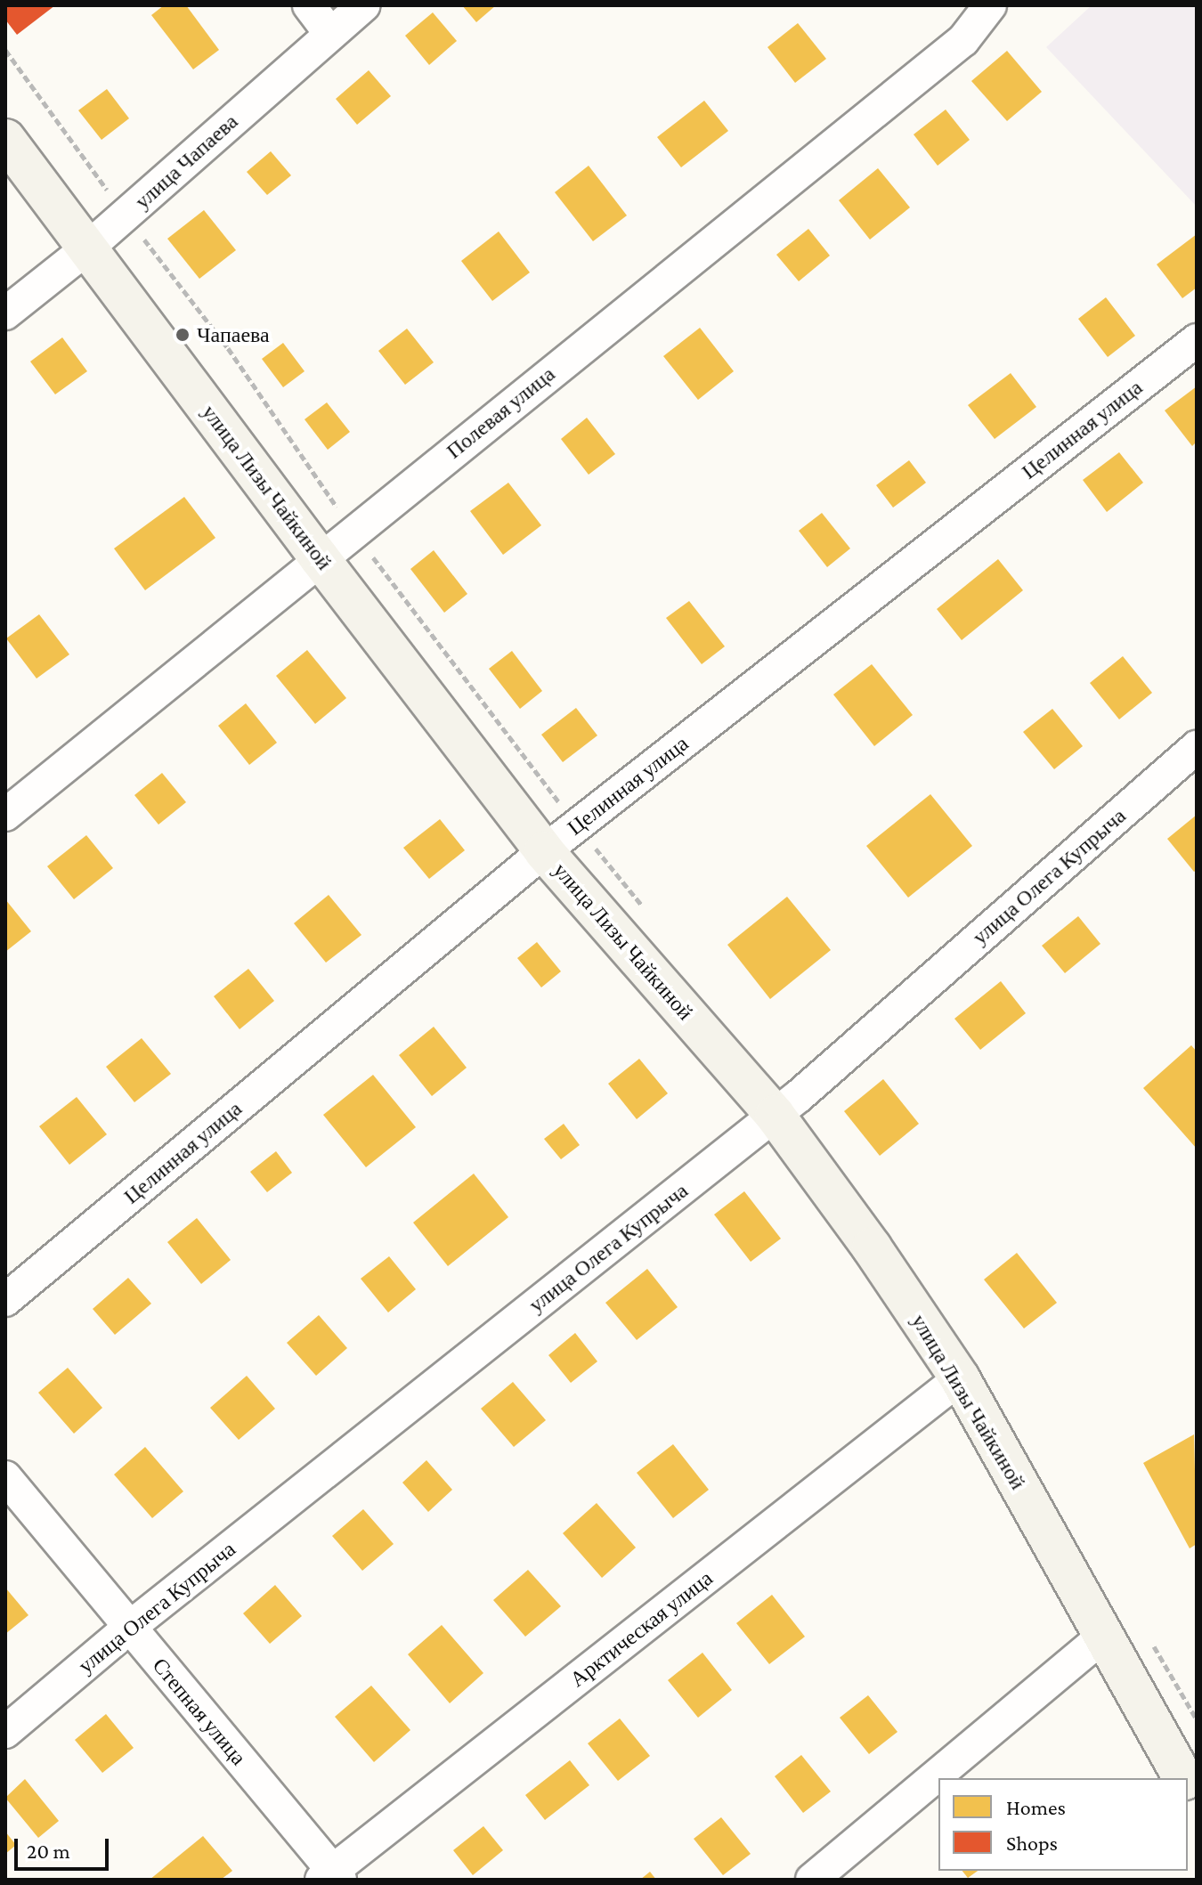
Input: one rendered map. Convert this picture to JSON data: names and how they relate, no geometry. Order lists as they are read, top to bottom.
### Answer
{
  "streets": {
    "street": [
      "улица Чапаева",
      "Полевая улица",
      "Целинная улица",
      "улица Лизы Чайкиной",
      "улица Олега Купрыча",
      "Арктическая улица",
      "Степная улица"
    ]
  },
  "crossings": [
    ["улица Чапаева", "улица Лизы Чайкиной"],
    ["Полевая улица", "улица Лизы Чайкиной"],
    ["Целинная улица", "улица Лизы Чайкиной"],
    ["улица Лизы Чайкиной", "улица Олега Купрыча"],
    ["улица Лизы Чайкиной", "Арктическая улица"],
    ["улица Олега Купрыча", "Степная улица"],
    ["Арктическая улица", "Степная улица"]
  ],
  "places": ["Чапаева"],
  "legend": ["Homes", "Shops"],
  "scale_bar": "20 m"
}
